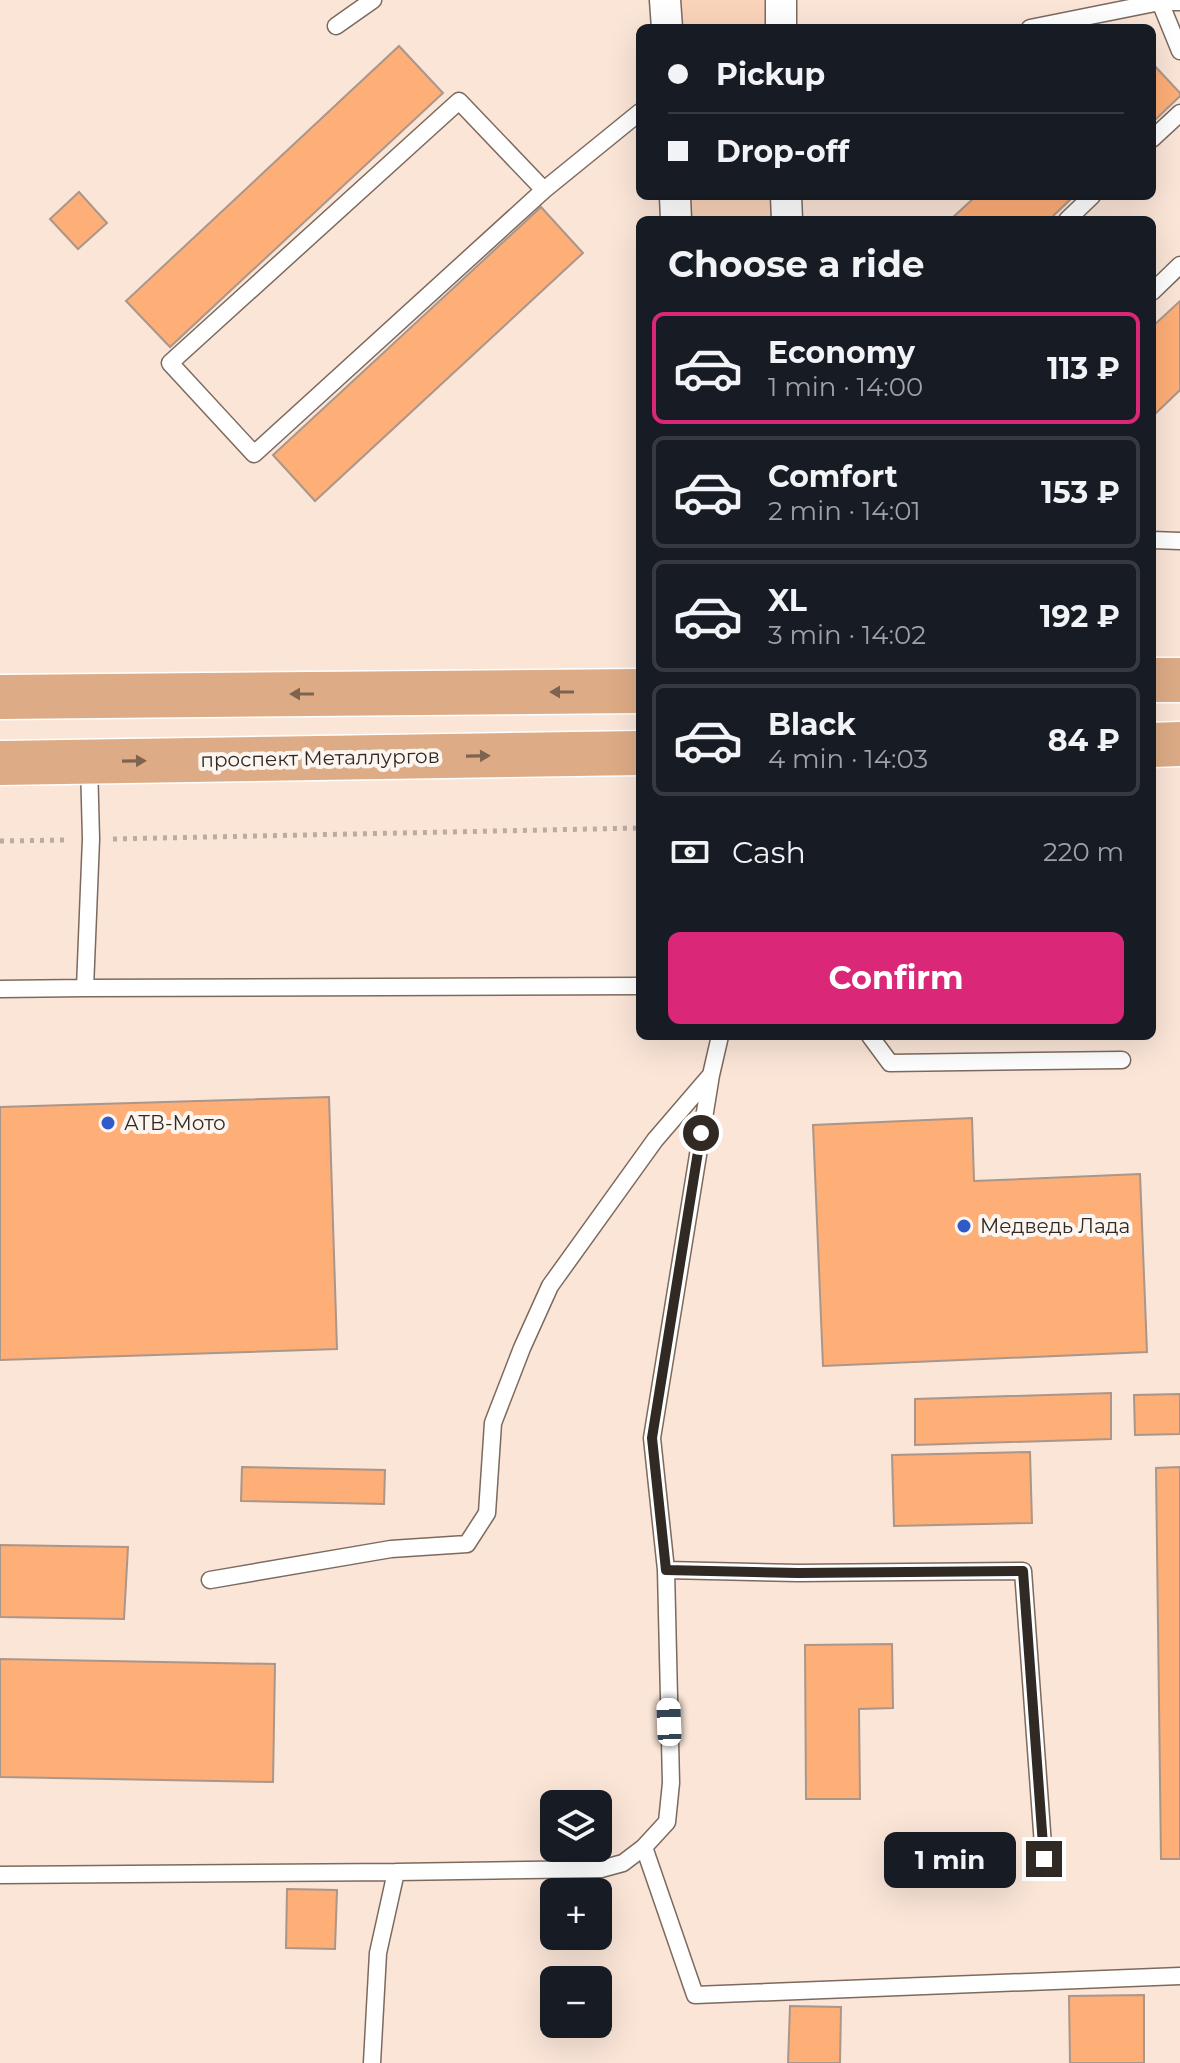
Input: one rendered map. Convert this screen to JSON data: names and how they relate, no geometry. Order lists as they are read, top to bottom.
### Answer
{
  "streets": {
    "main road": ["проспект Металлургов"]
  },
  "places": ["АТВ-Мото", "Медведь Лада"],
  "page": {
    "banner": ["Pickup", "Drop-off"],
    "heading": "Choose a ride",
    "list": [
      {
        "name": "Economy",
        "note": "1 min · 14:00",
        "value": "113 ₽"
      },
      {
        "name": "Comfort",
        "note": "2 min · 14:01",
        "value": "153 ₽"
      },
      {
        "name": "XL",
        "note": "3 min · 14:02",
        "value": "192 ₽"
      },
      {
        "name": "Black",
        "note": "4 min · 14:03",
        "value": "84 ₽"
      }
    ],
    "pay": ["Cash", "220 m"],
    "buttons": "Confirm",
    "map_buttons": ["+", "−"],
    "bubble": "1 min"
  }
}
